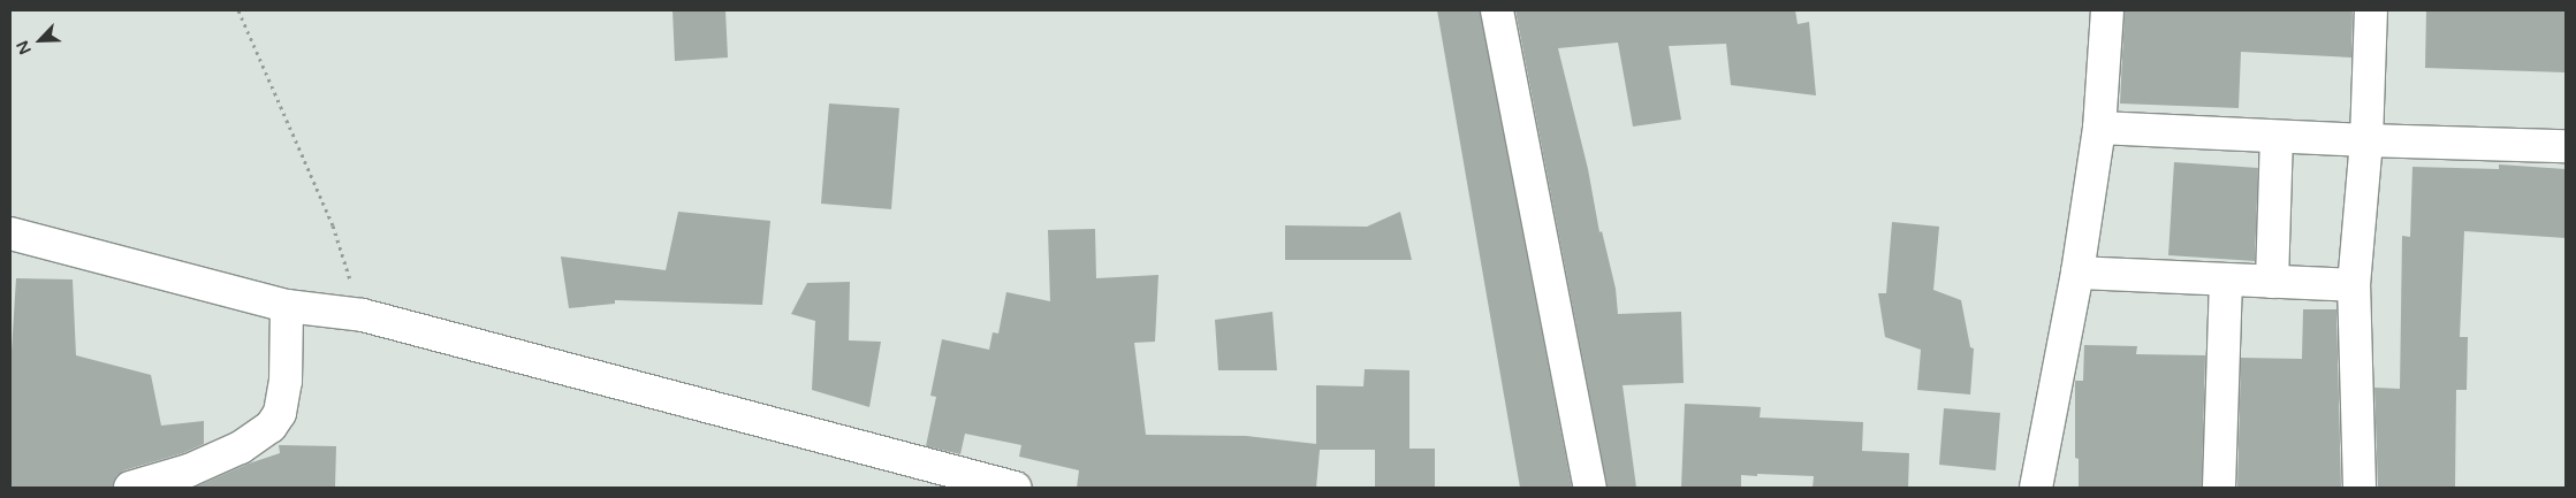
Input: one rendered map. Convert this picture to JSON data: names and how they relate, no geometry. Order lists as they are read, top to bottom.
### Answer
{
  "north": "bottom left"
}
